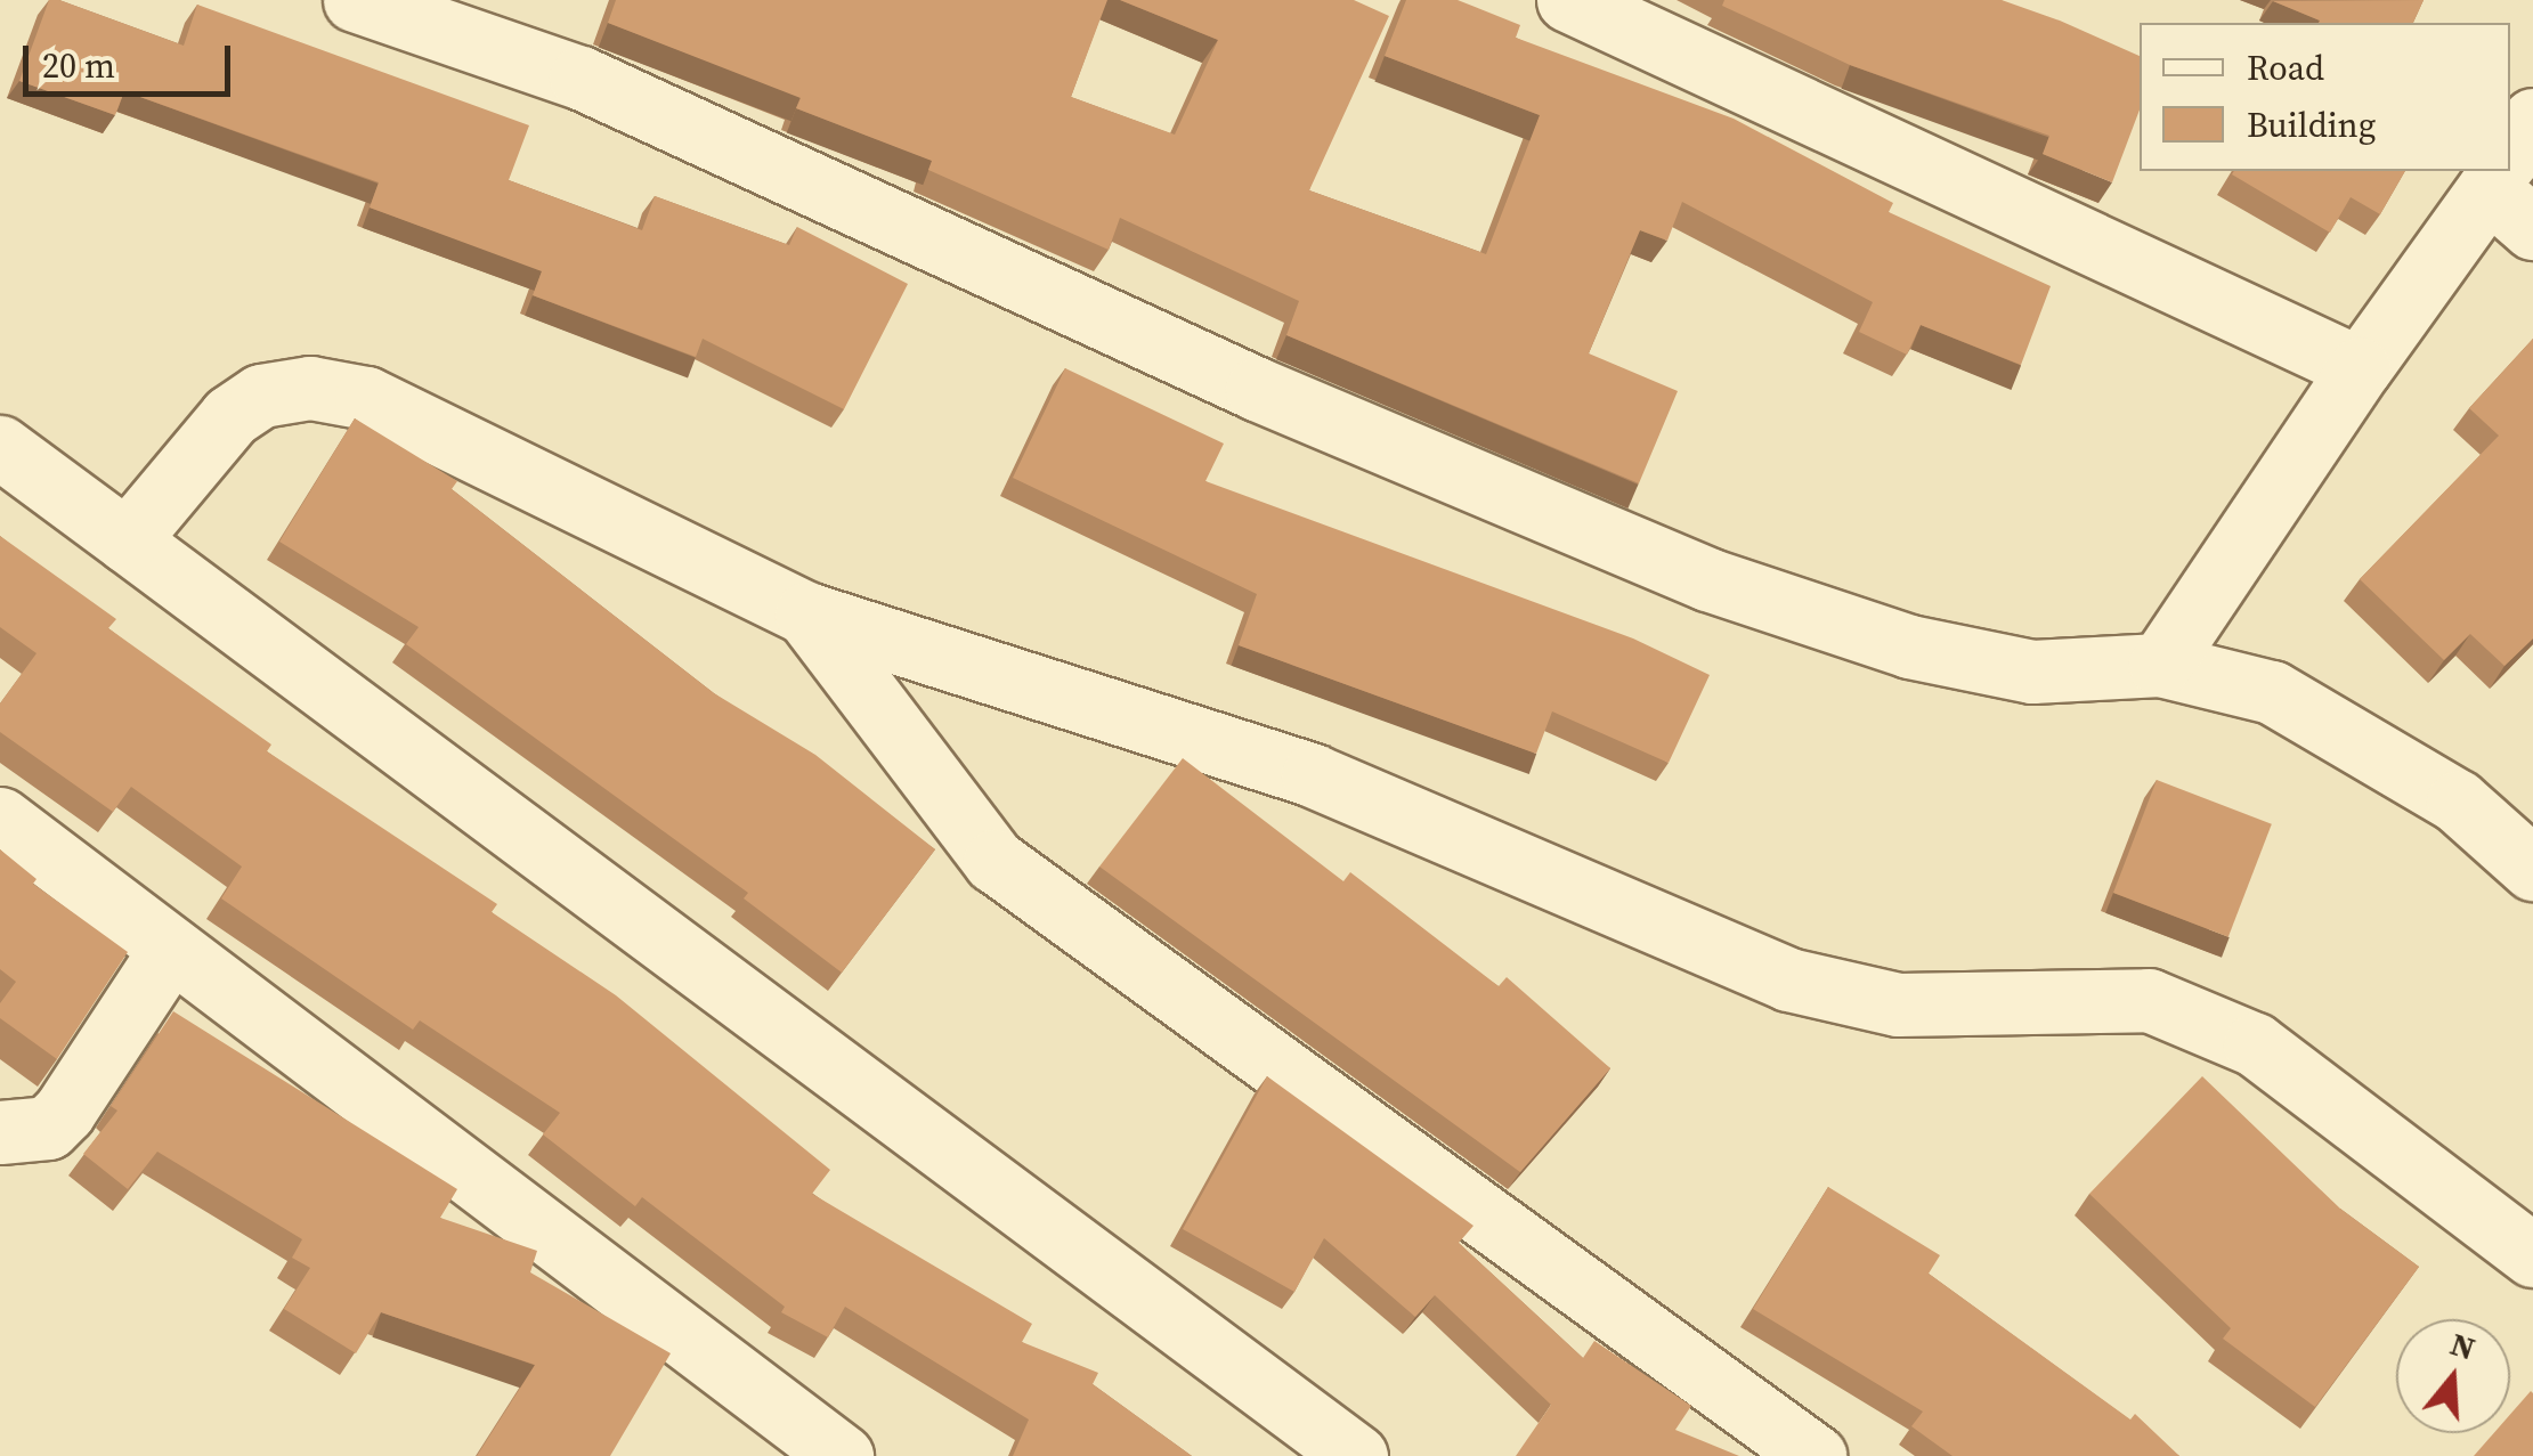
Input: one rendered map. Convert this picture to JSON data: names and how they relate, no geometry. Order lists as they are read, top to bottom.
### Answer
{
  "legend": ["Road", "Building"],
  "scale_bar": "20 m",
  "north": "top"
}
